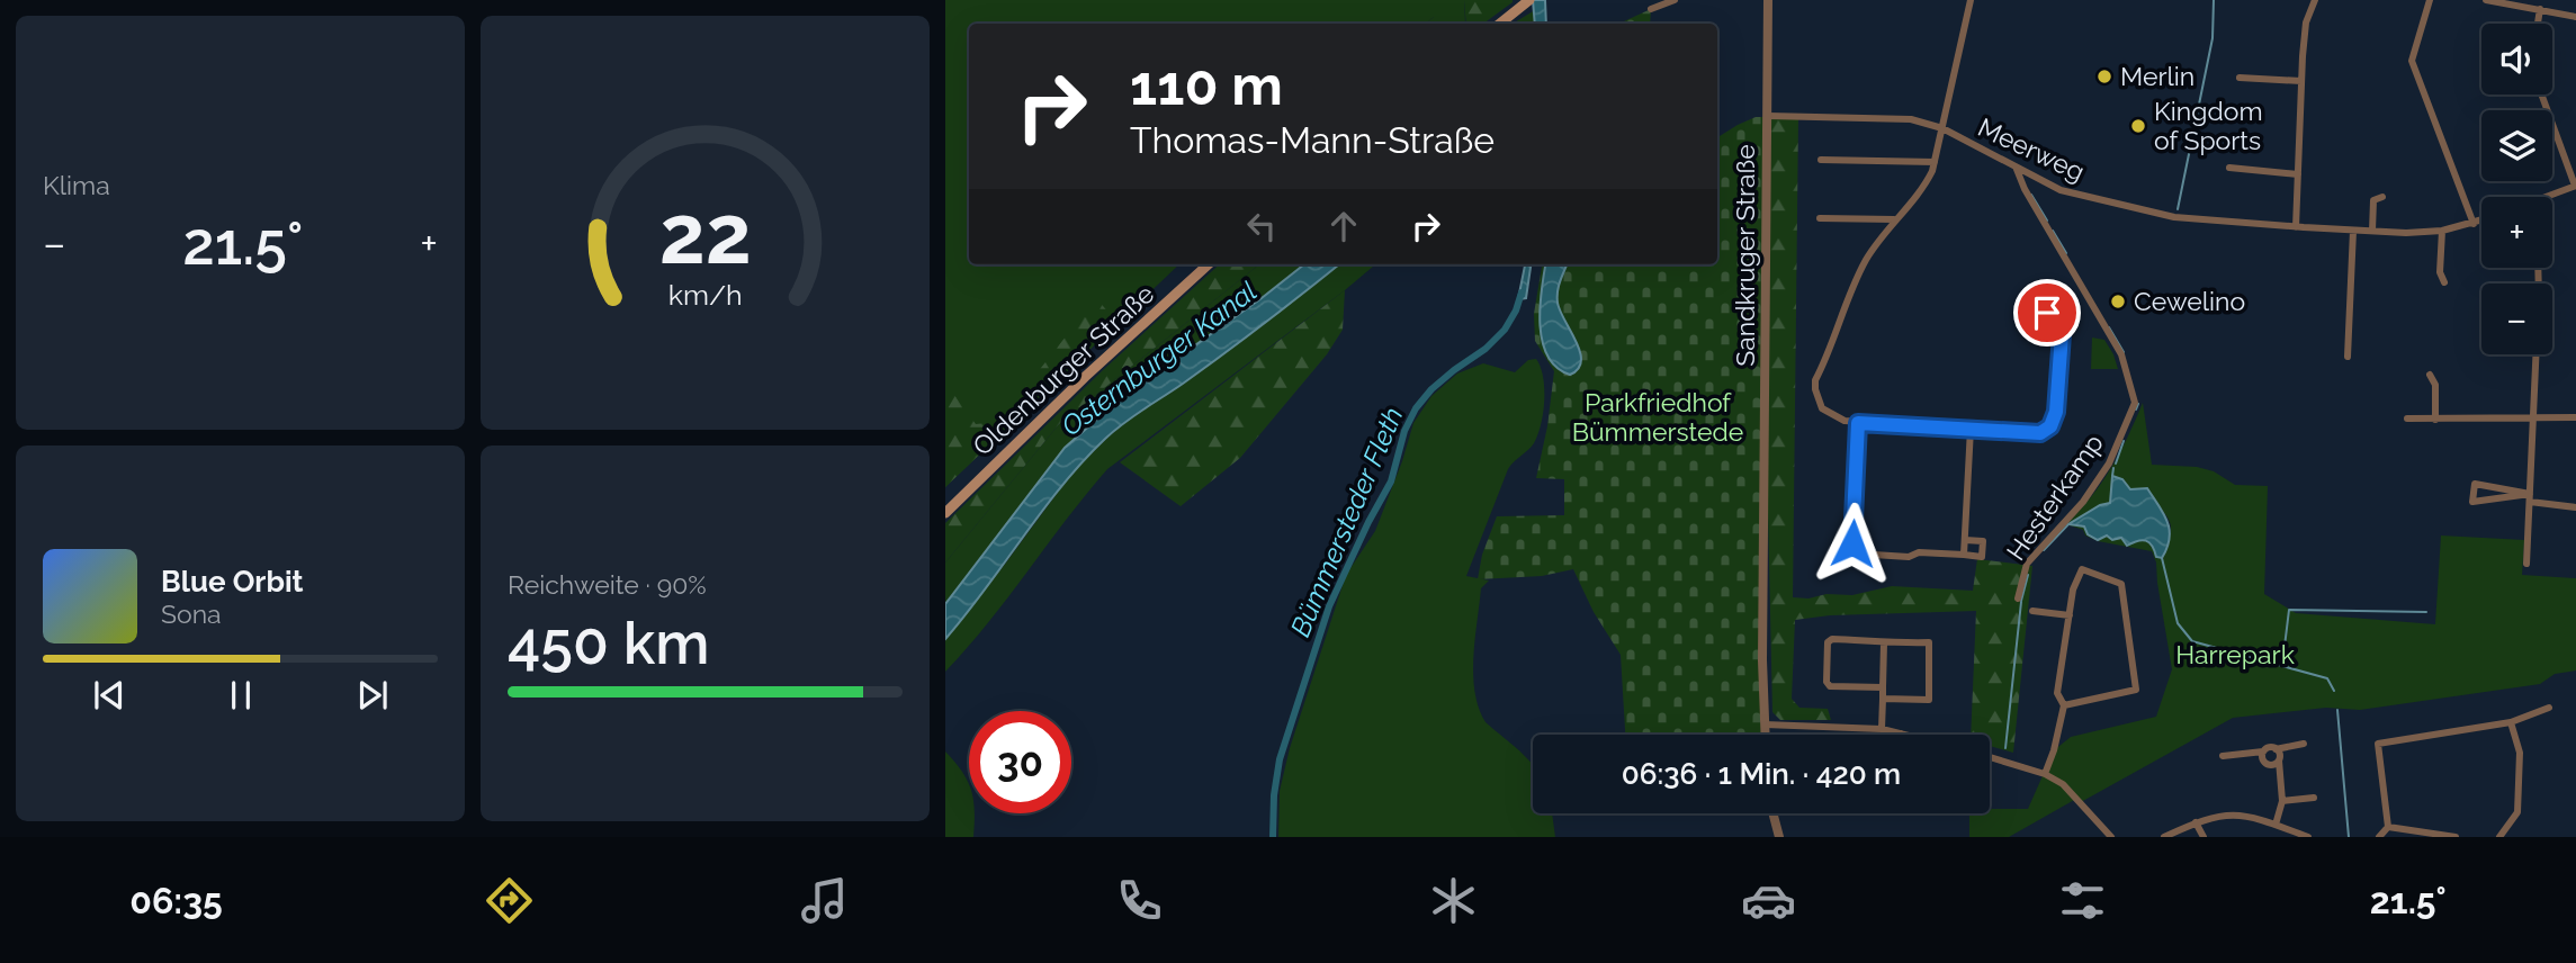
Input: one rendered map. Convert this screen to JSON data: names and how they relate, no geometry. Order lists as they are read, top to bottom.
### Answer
{
  "streets": {
    "main road": ["Oldenburger Straße"],
    "street": ["Meerweg", "Sandkruger Straße", "Hesterkamp"]
  },
  "crossings": [
    ["Meerweg", "Sandkruger Straße"],
    ["Meerweg", "Hesterkamp"]
  ],
  "water": ["Osternburger Kanal", "Bümmersteder Fleth"],
  "parks": ["Parkfriedhof Bümmerstede", "Harrepark"],
  "places": ["Merlin", "Kingdom of Sports", "Cewelino"],
  "page": {
    "tile": [
      "Klima",
      ["Reichweite · 90%", "450 km"]
    ],
    "map_buttons": ["+", "−"],
    "turn": ["110 m", "Thomas-Mann-Straße"],
    "heat": ["−", "21.5°", "+"],
    "song": ["Blue Orbit", "Sona"],
    "limit": "30",
    "trip": "06:36 · 1 Min. · 420 m",
    "tabs": ["06:35", "21.5°"],
    "gauge": ["22", "km/h"]
  }
}
